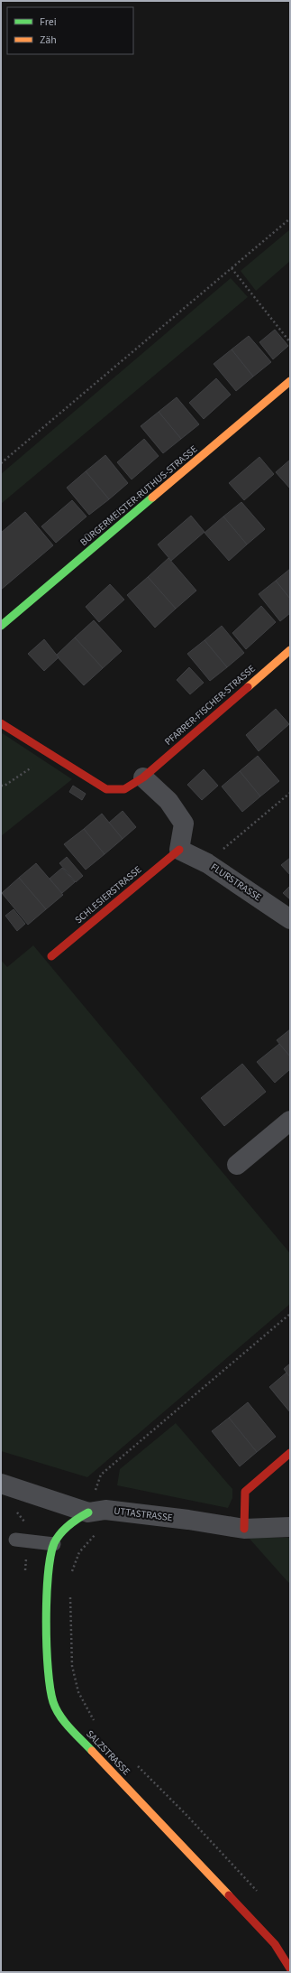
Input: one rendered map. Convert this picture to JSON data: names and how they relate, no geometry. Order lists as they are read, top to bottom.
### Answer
{
  "streets": {
    "street": [
      "BÜRGERMEISTER-RUTHUS-STRASSE",
      "PFARRER-FISCHER-STRASSE",
      "FLURSTRASSE",
      "SCHLESIERSTRASSE",
      "UTTASTRASSE",
      "SALZSTRASSE"
    ]
  },
  "crossings": [
    ["FLURSTRASSE", "SCHLESIERSTRASSE"],
    ["UTTASTRASSE", "SALZSTRASSE"]
  ],
  "legend": ["Frei", "Zäh"]
}
